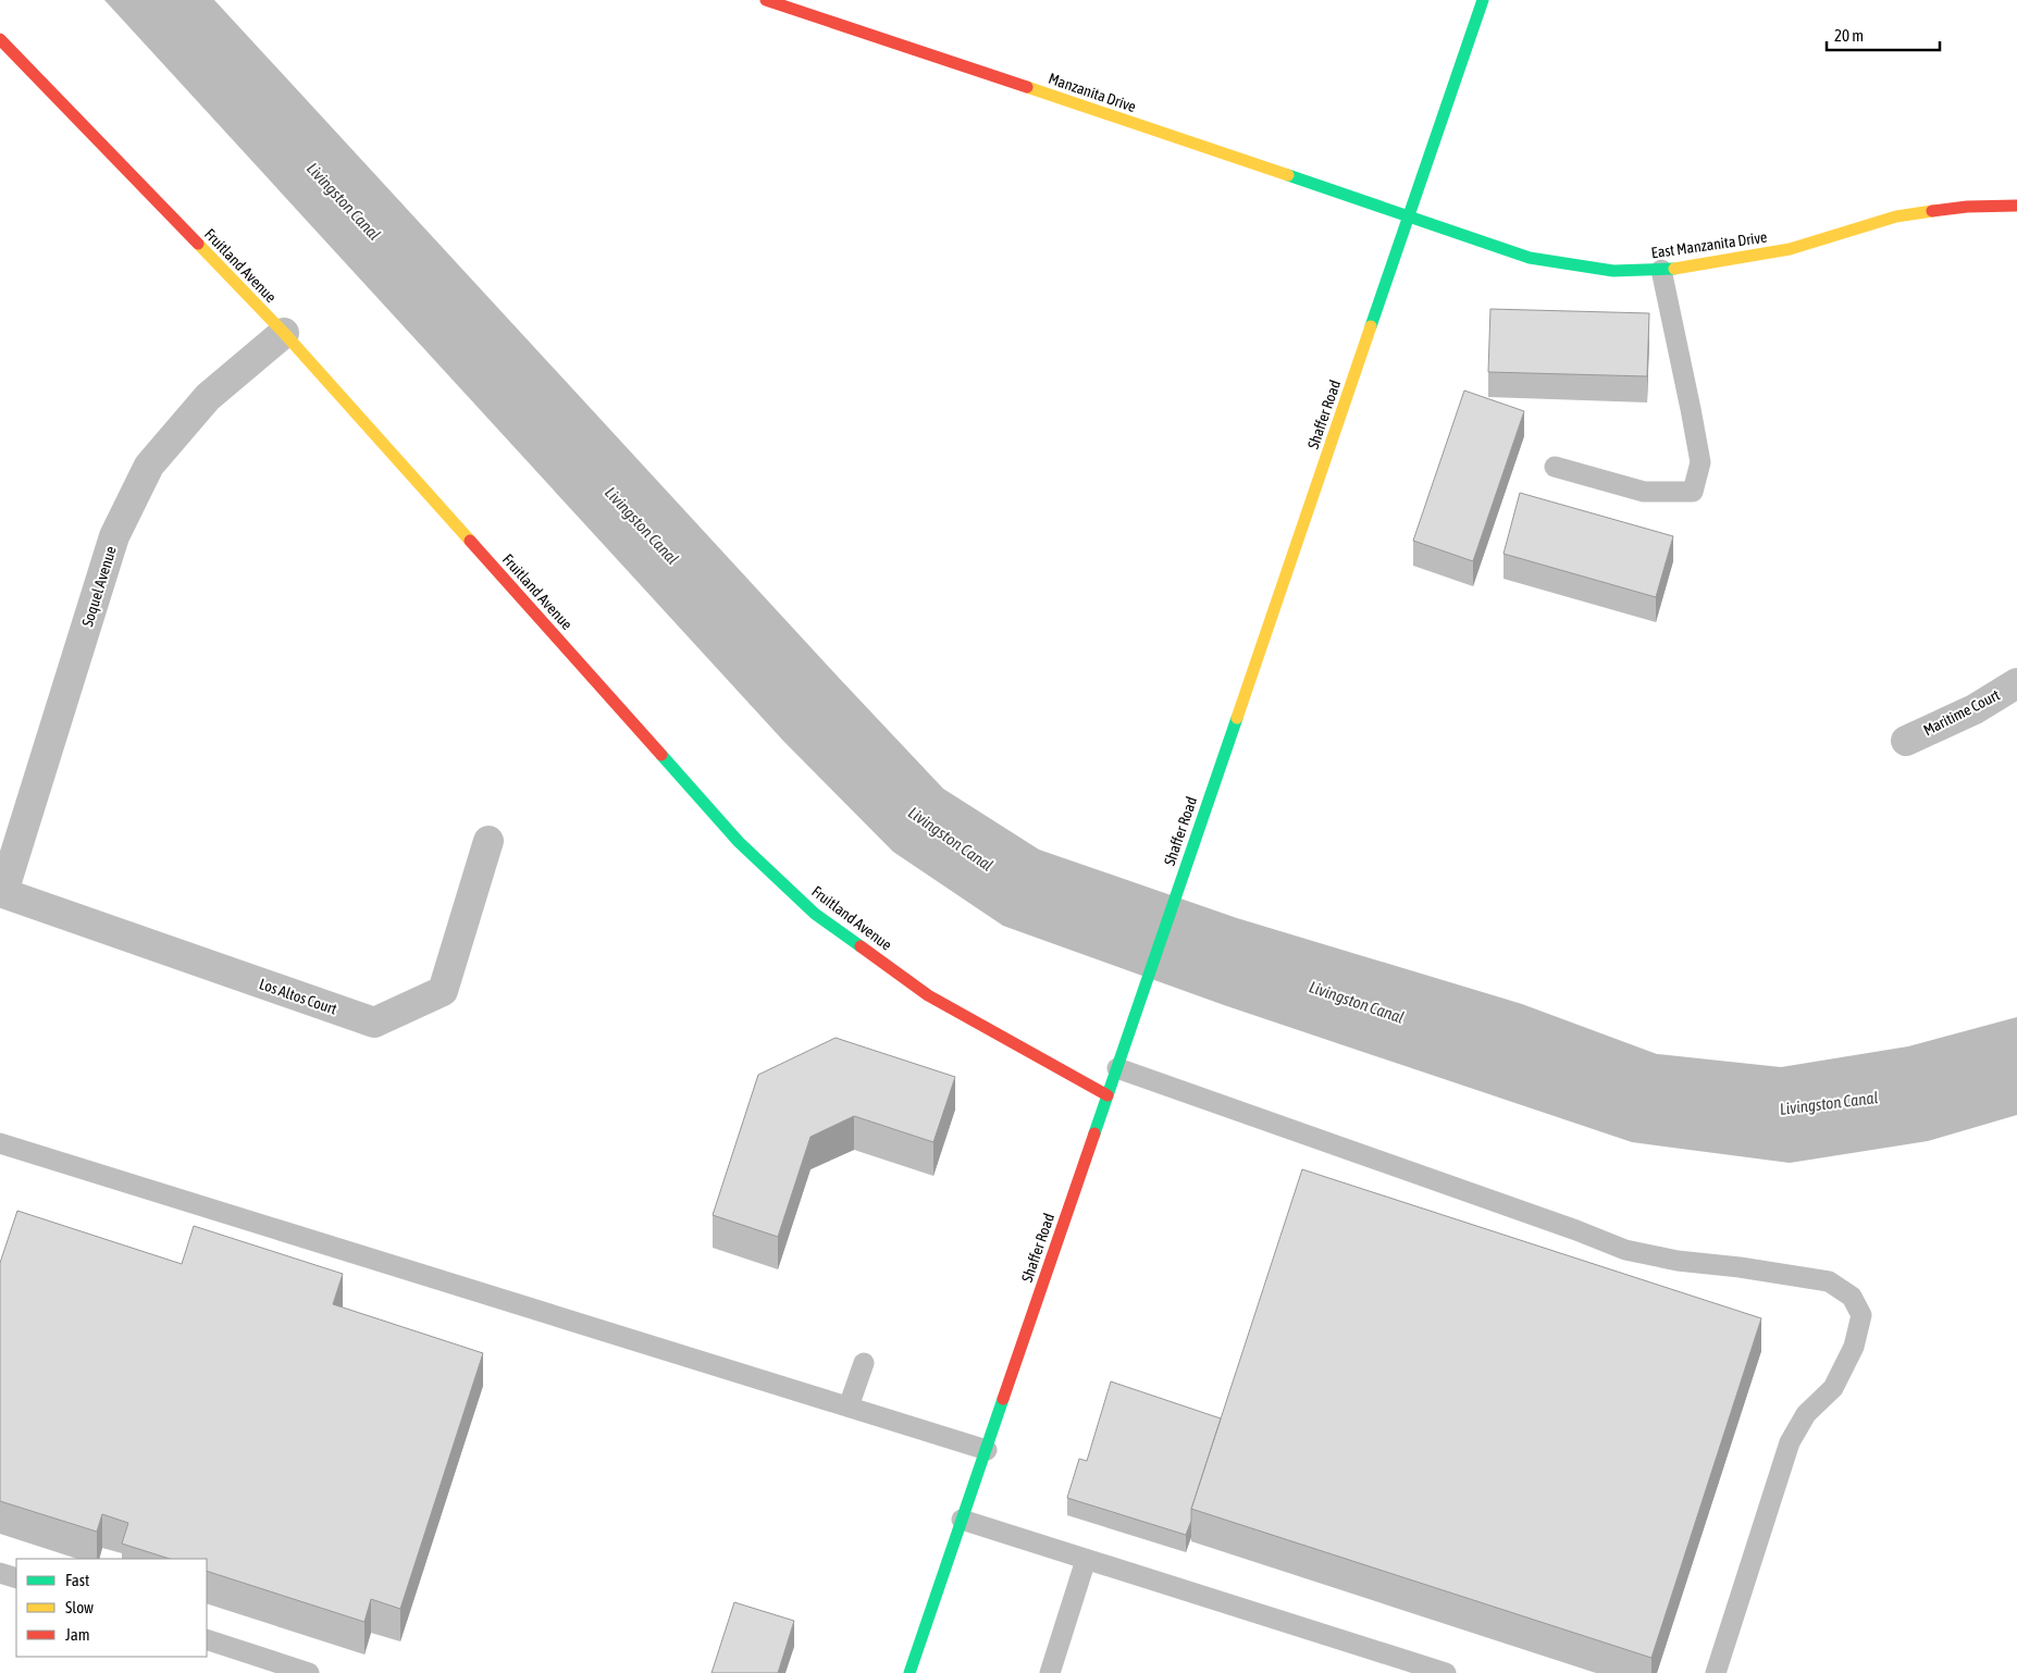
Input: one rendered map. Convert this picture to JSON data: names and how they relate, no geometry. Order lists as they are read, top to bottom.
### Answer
{
  "streets": {
    "street": [
      "Manzanita Drive",
      "East Manzanita Drive",
      "Fruitland Avenue",
      "Shaffer Road",
      "Soquel Avenue",
      "Maritime Court",
      "Los Altos Court"
    ]
  },
  "crossings": [
    ["Manzanita Drive", "East Manzanita Drive"],
    ["Manzanita Drive", "Shaffer Road"],
    ["East Manzanita Drive", "Shaffer Road"],
    ["Fruitland Avenue", "Shaffer Road"],
    ["Fruitland Avenue", "Soquel Avenue"],
    ["Soquel Avenue", "Los Altos Court"]
  ],
  "water": ["Livingston Canal"],
  "legend": ["Fast", "Slow", "Jam"],
  "scale_bar": "20 m"
}
